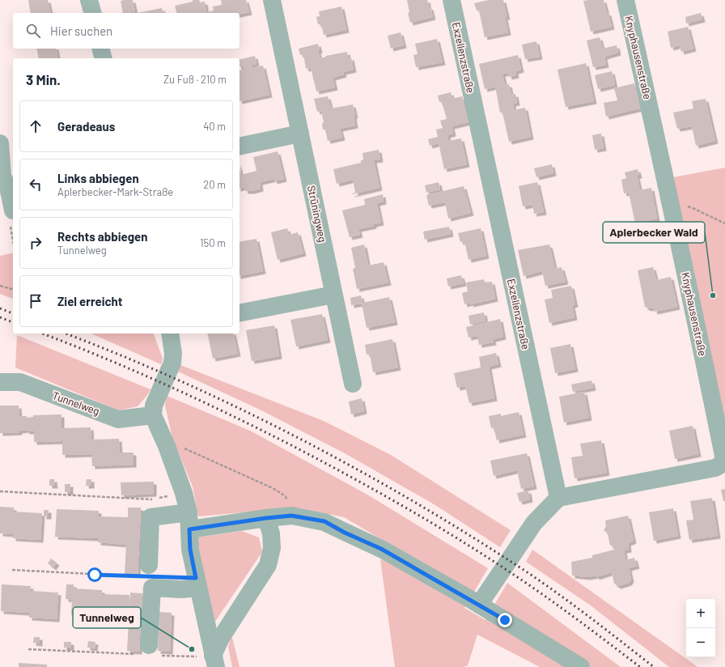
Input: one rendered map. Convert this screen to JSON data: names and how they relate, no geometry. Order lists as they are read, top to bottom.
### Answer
{
  "streets": {
    "street": [
      "Exzellenzstraße",
      "Knyphausenstraße",
      "Strüningweg",
      "Tunnelweg"
    ]
  },
  "crossings": [
    ["Exzellenzstraße", "Knyphausenstraße"]
  ],
  "places": ["Aplerbecker Wald", "Tunnelweg"],
  "page": {
    "search": "Hier suchen",
    "heading": ["3 Min.", "Zu Fuß · 210 m"],
    "list": [
      ["Geradeaus", "40 m"],
      ["Links abbiegen", "Aplerbecker-Mark-Straße", "20 m"],
      ["Rechts abbiegen", "Tunnelweg", "150 m"],
      "Ziel erreicht"
    ],
    "map_buttons": ["+", "−"]
  }
}
